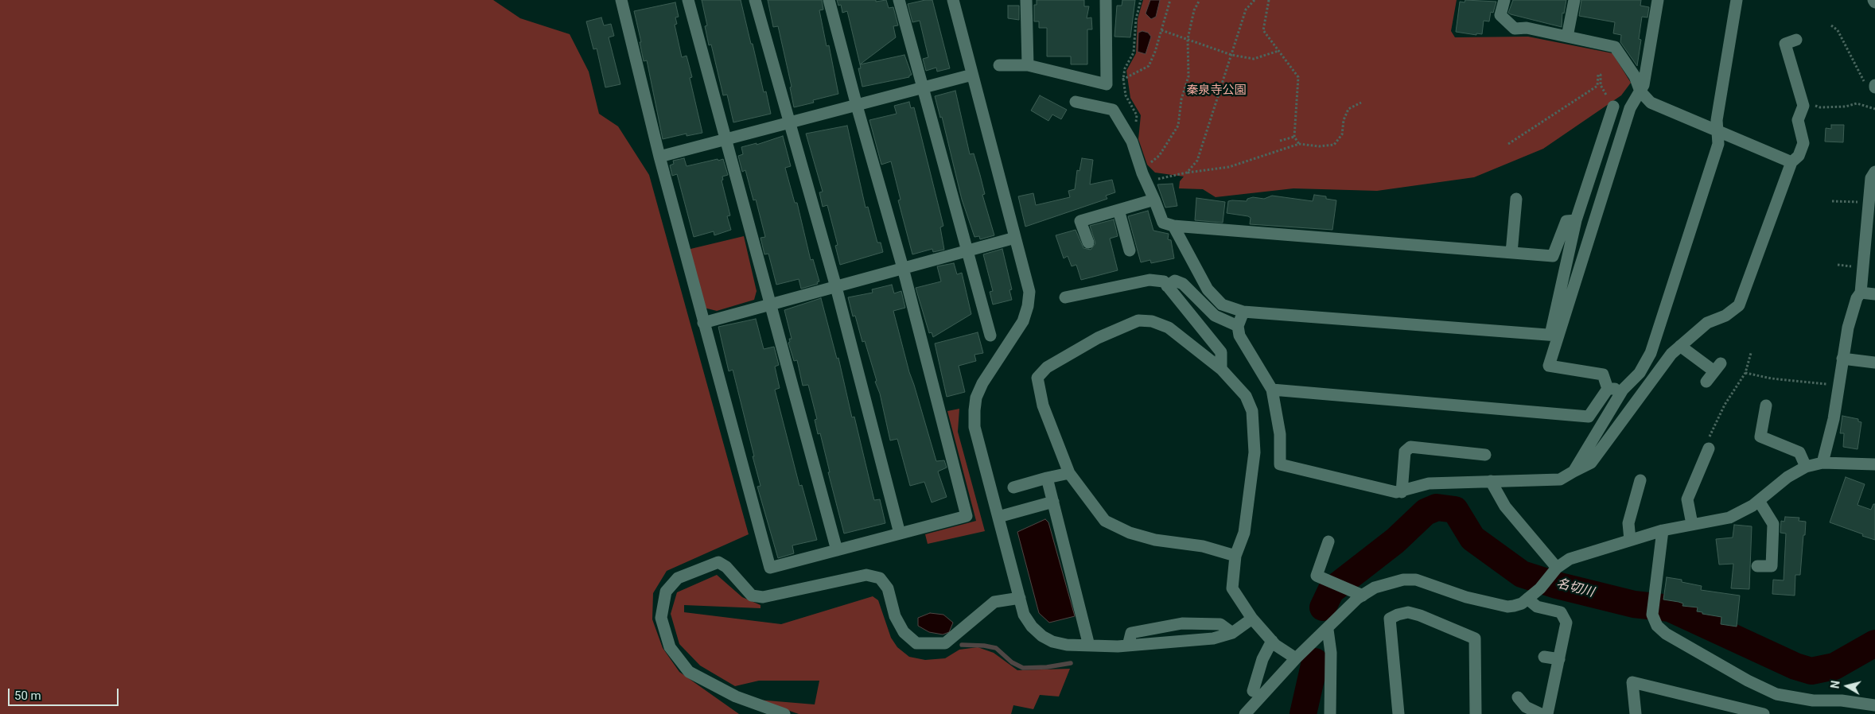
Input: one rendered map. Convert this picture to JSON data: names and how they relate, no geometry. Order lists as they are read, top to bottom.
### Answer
{
  "water": ["名切川"],
  "parks": ["秦泉寺公園"],
  "scale_bar": "50 m",
  "north": "left"
}
